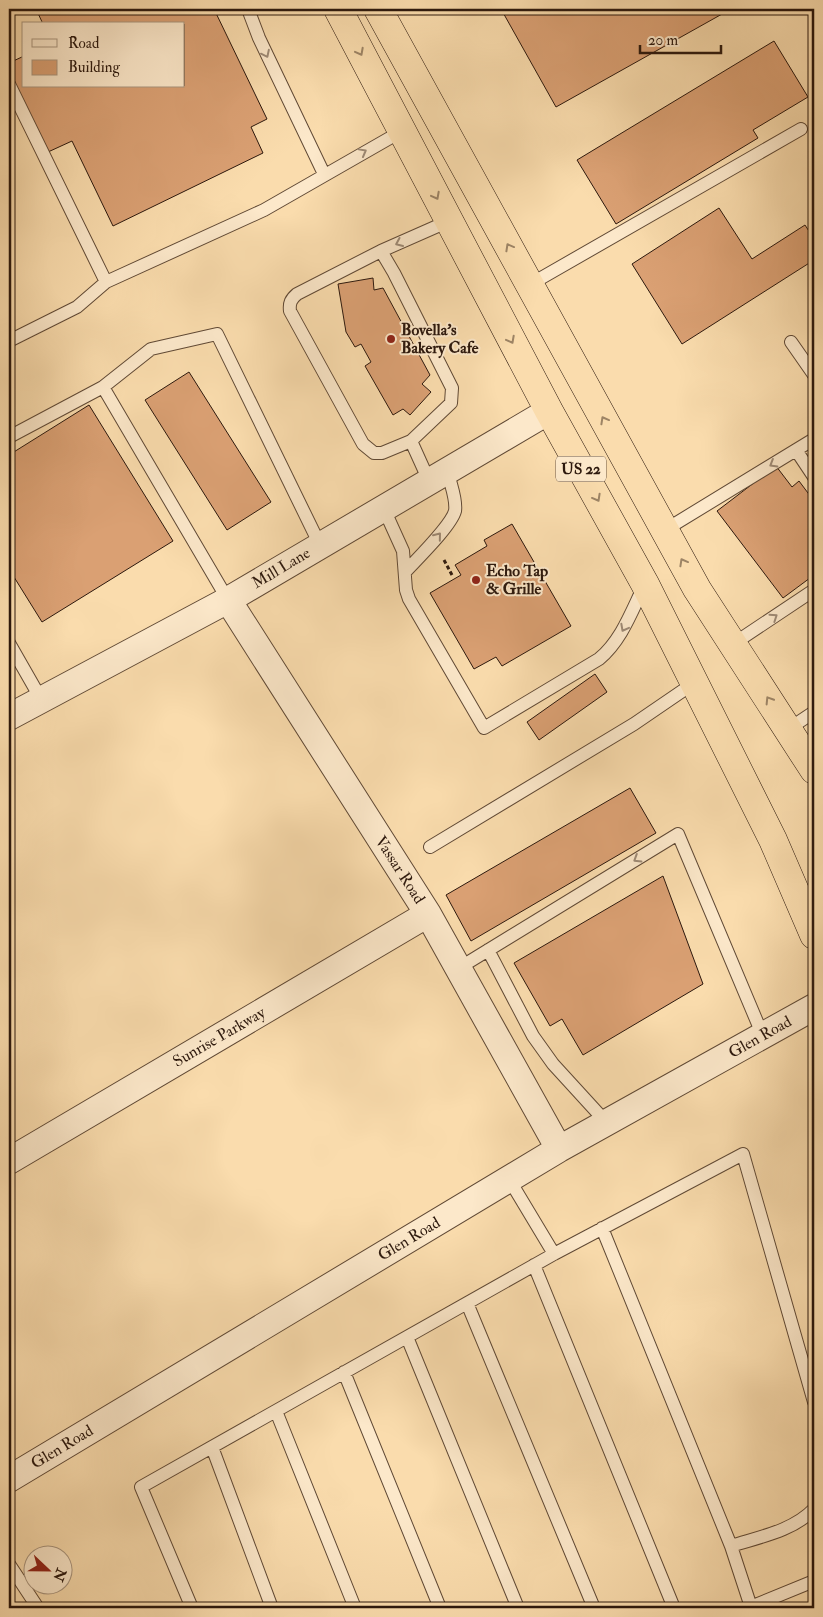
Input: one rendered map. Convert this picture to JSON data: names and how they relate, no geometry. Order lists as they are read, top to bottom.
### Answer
{
  "streets": {
    "highway": ["US 22"],
    "street": [
      "Mill Lane",
      "Vassar Road",
      "Sunrise Parkway",
      "Glen Road"
    ]
  },
  "crossings": [
    ["US 22", "Mill Lane"],
    ["Mill Lane", "Vassar Road"],
    ["Vassar Road", "Sunrise Parkway"],
    ["Vassar Road", "Glen Road"]
  ],
  "places": ["Bovella's Bakery Cafe", "Echo Tap & Grille"],
  "legend": ["Road", "Building"],
  "scale_bar": "20 m",
  "north": "right"
}
